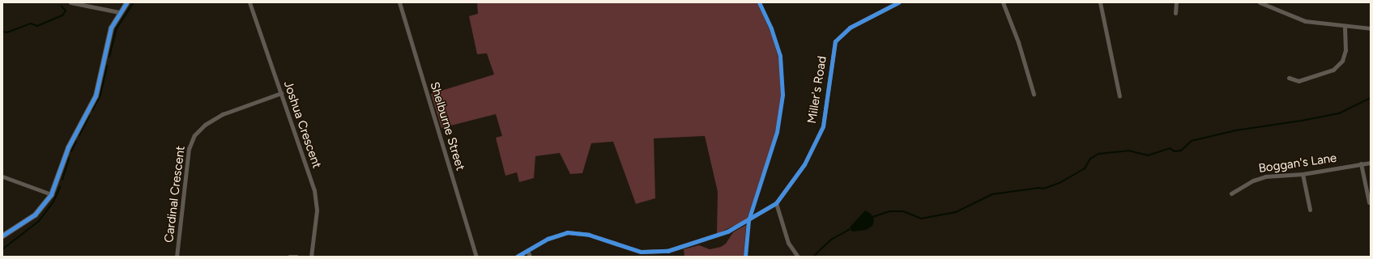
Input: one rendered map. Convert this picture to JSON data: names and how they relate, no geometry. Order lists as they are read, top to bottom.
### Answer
{
  "streets": {
    "street": [
      "Miller's Road",
      "Joshua Crescent",
      "Shelburne Street",
      "Boggan's Lane",
      "Cardinal Crescent"
    ]
  },
  "crossings": [
    ["Joshua Crescent", "Cardinal Crescent"]
  ]
}
